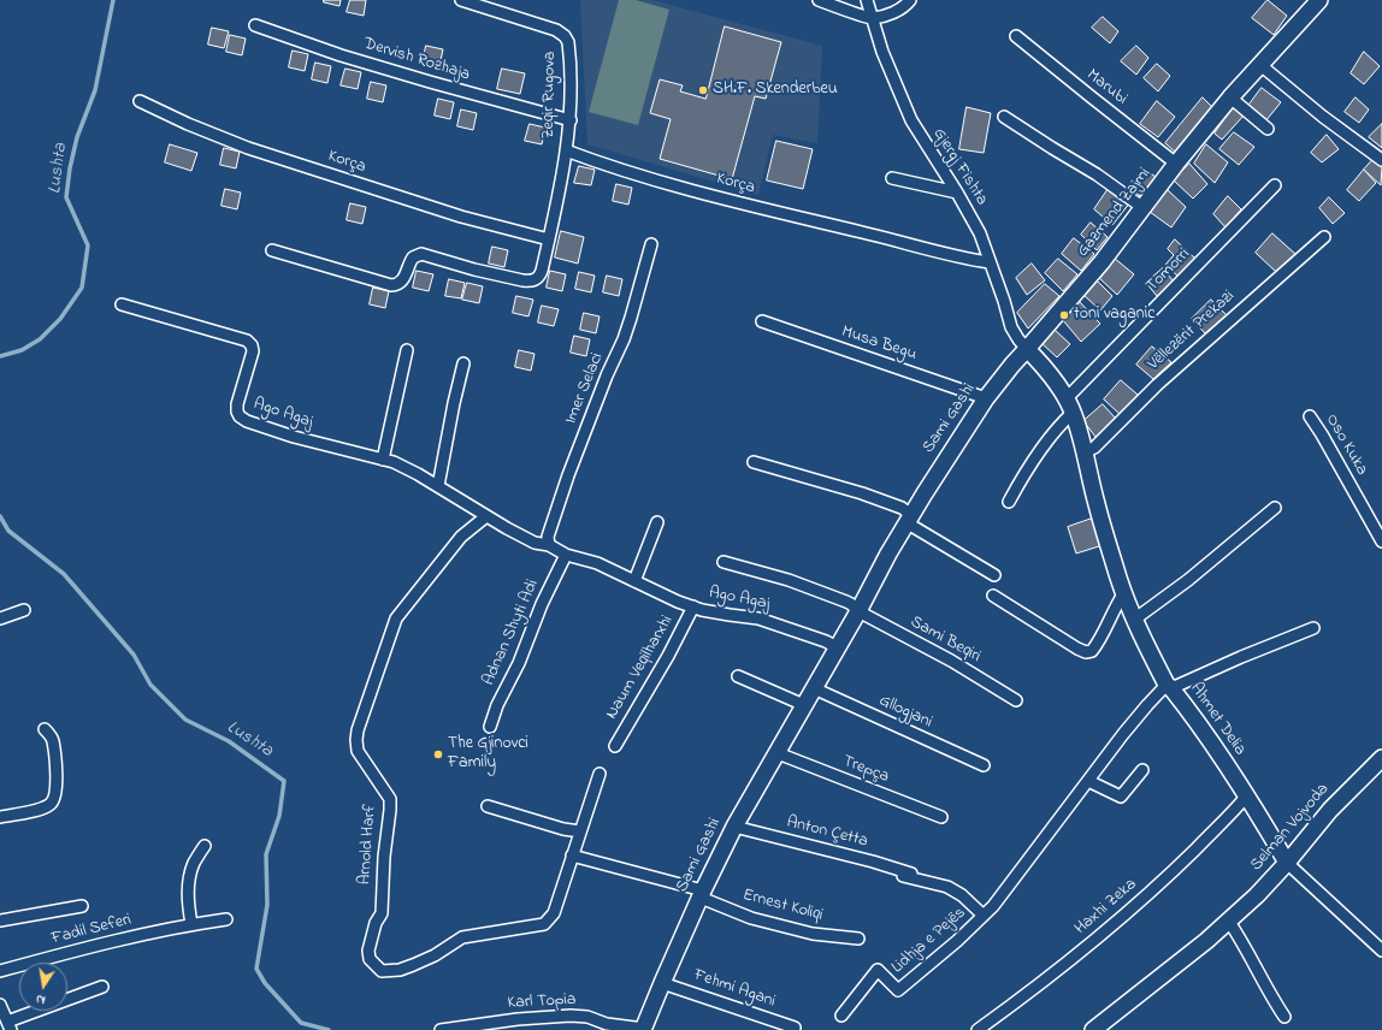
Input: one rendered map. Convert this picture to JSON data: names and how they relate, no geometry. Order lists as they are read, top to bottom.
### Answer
{
  "streets": {
    "street": [
      "Dervish Rozhaja",
      "Marubi",
      "Zeqir Rugova",
      "Korça",
      "Gjergj Fishta",
      "Gazmend Zajmi",
      "Tomorri",
      "Vëllezërit Prekazi",
      "Musa Begu",
      "Imer Selaci",
      "Ago Agaj",
      "Sami Gashi",
      "Oso Kuka",
      "Adnan Shyti Adi",
      "Sami Beqiri",
      "Naum Veqilharxhi",
      "Gllogjani",
      "Ahmet Delia",
      "Trepça",
      "Selman Vojvoda",
      "Anton Çetta",
      "Arnold Harf",
      "Ernest Koliqi",
      "Haxhi Zeka",
      "Fadil Seferi",
      "Lidhja e Pejës",
      "Fehmi Agani",
      "Karl Topia"
    ]
  },
  "crossings": [
    ["Dervish Rozhaja", "Zeqir Rugova"],
    ["Marubi", "Gazmend Zajmi"],
    ["Zeqir Rugova", "Korça"],
    ["Korça", "Gjergj Fishta"],
    ["Gjergj Fishta", "Gazmend Zajmi"],
    ["Gjergj Fishta", "Sami Gashi"],
    ["Gjergj Fishta", "Ahmet Delia"],
    ["Gazmend Zajmi", "Sami Gashi"],
    ["Gazmend Zajmi", "Ahmet Delia"],
    ["Tomorri", "Ahmet Delia"],
    ["Vëllezërit Prekazi", "Ahmet Delia"],
    ["Musa Begu", "Sami Gashi"],
    ["Imer Selaci", "Ago Agaj"],
    ["Ago Agaj", "Sami Gashi"],
    ["Ago Agaj", "Adnan Shyti Adi"],
    ["Ago Agaj", "Naum Veqilharxhi"],
    ["Ago Agaj", "Arnold Harf"],
    ["Sami Gashi", "Sami Beqiri"],
    ["Sami Gashi", "Gllogjani"],
    ["Sami Gashi", "Ahmet Delia"],
    ["Sami Gashi", "Trepça"],
    ["Sami Gashi", "Anton Çetta"],
    ["Sami Gashi", "Ernest Koliqi"],
    ["Sami Gashi", "Fehmi Agani"],
    ["Sami Gashi", "Karl Topia"],
    ["Ahmet Delia", "Selman Vojvoda"],
    ["Ahmet Delia", "Haxhi Zeka"],
    ["Ahmet Delia", "Lidhja e Pejës"],
    ["Anton Çetta", "Lidhja e Pejës"]
  ],
  "water": ["Lushta"],
  "places": ["SH.F. Skenderbeu", "toni vaganic", "The Gjinovci Family"],
  "north": "bottom"
}
